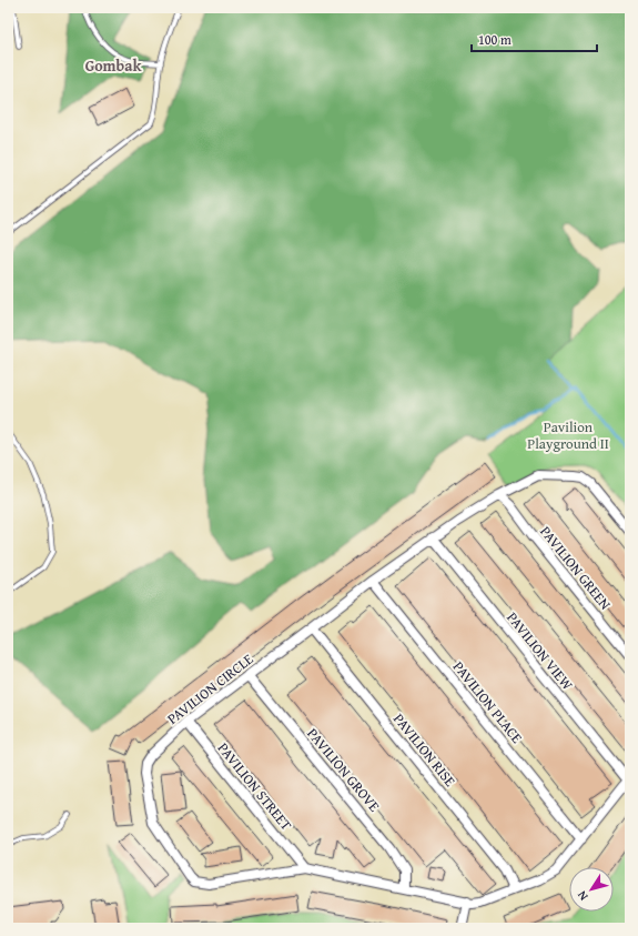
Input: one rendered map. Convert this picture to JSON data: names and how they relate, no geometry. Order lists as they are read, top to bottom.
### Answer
{
  "streets": {
    "street": [
      "PAVILION GREEN",
      "PAVILION VIEW",
      "PAVILION CIRCLE",
      "PAVILION PLACE",
      "PAVILION RISE",
      "PAVILION GROVE",
      "PAVILION STREET"
    ]
  },
  "crossings": [
    ["PAVILION GREEN", "PAVILION CIRCLE"],
    ["PAVILION VIEW", "PAVILION CIRCLE"],
    ["PAVILION CIRCLE", "PAVILION PLACE"],
    ["PAVILION CIRCLE", "PAVILION RISE"],
    ["PAVILION CIRCLE", "PAVILION GROVE"],
    ["PAVILION CIRCLE", "PAVILION STREET"]
  ],
  "districts": ["Gombak"],
  "parks": ["Pavilion Playground II"],
  "scale_bar": "100 m",
  "north": "bottom left"
}
